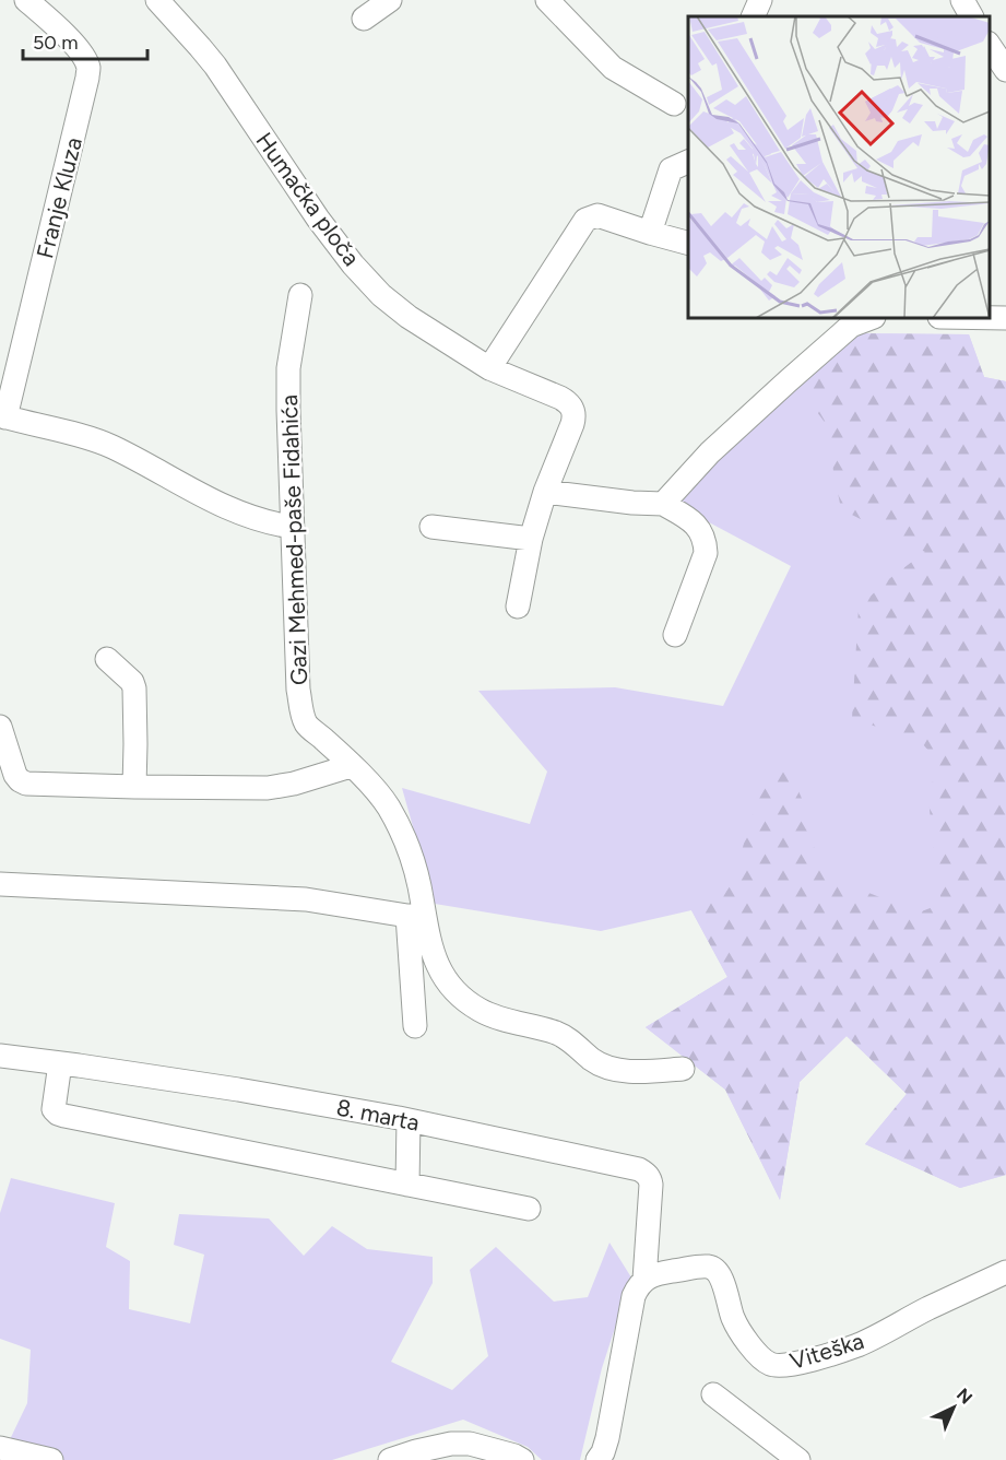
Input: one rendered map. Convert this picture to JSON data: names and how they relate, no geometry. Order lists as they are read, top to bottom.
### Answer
{
  "streets": {
    "street": [
      "Franje Kluza",
      "Humačka ploča",
      "Gazi Mehmed-paše Fidahića",
      "8. marta",
      "Viteška"
    ]
  },
  "crossings": [
    ["Franje Kluza", "Gazi Mehmed-paše Fidahića"],
    ["8. marta", "Viteška"]
  ],
  "scale_bar": "50 m",
  "north": "top right"
}
